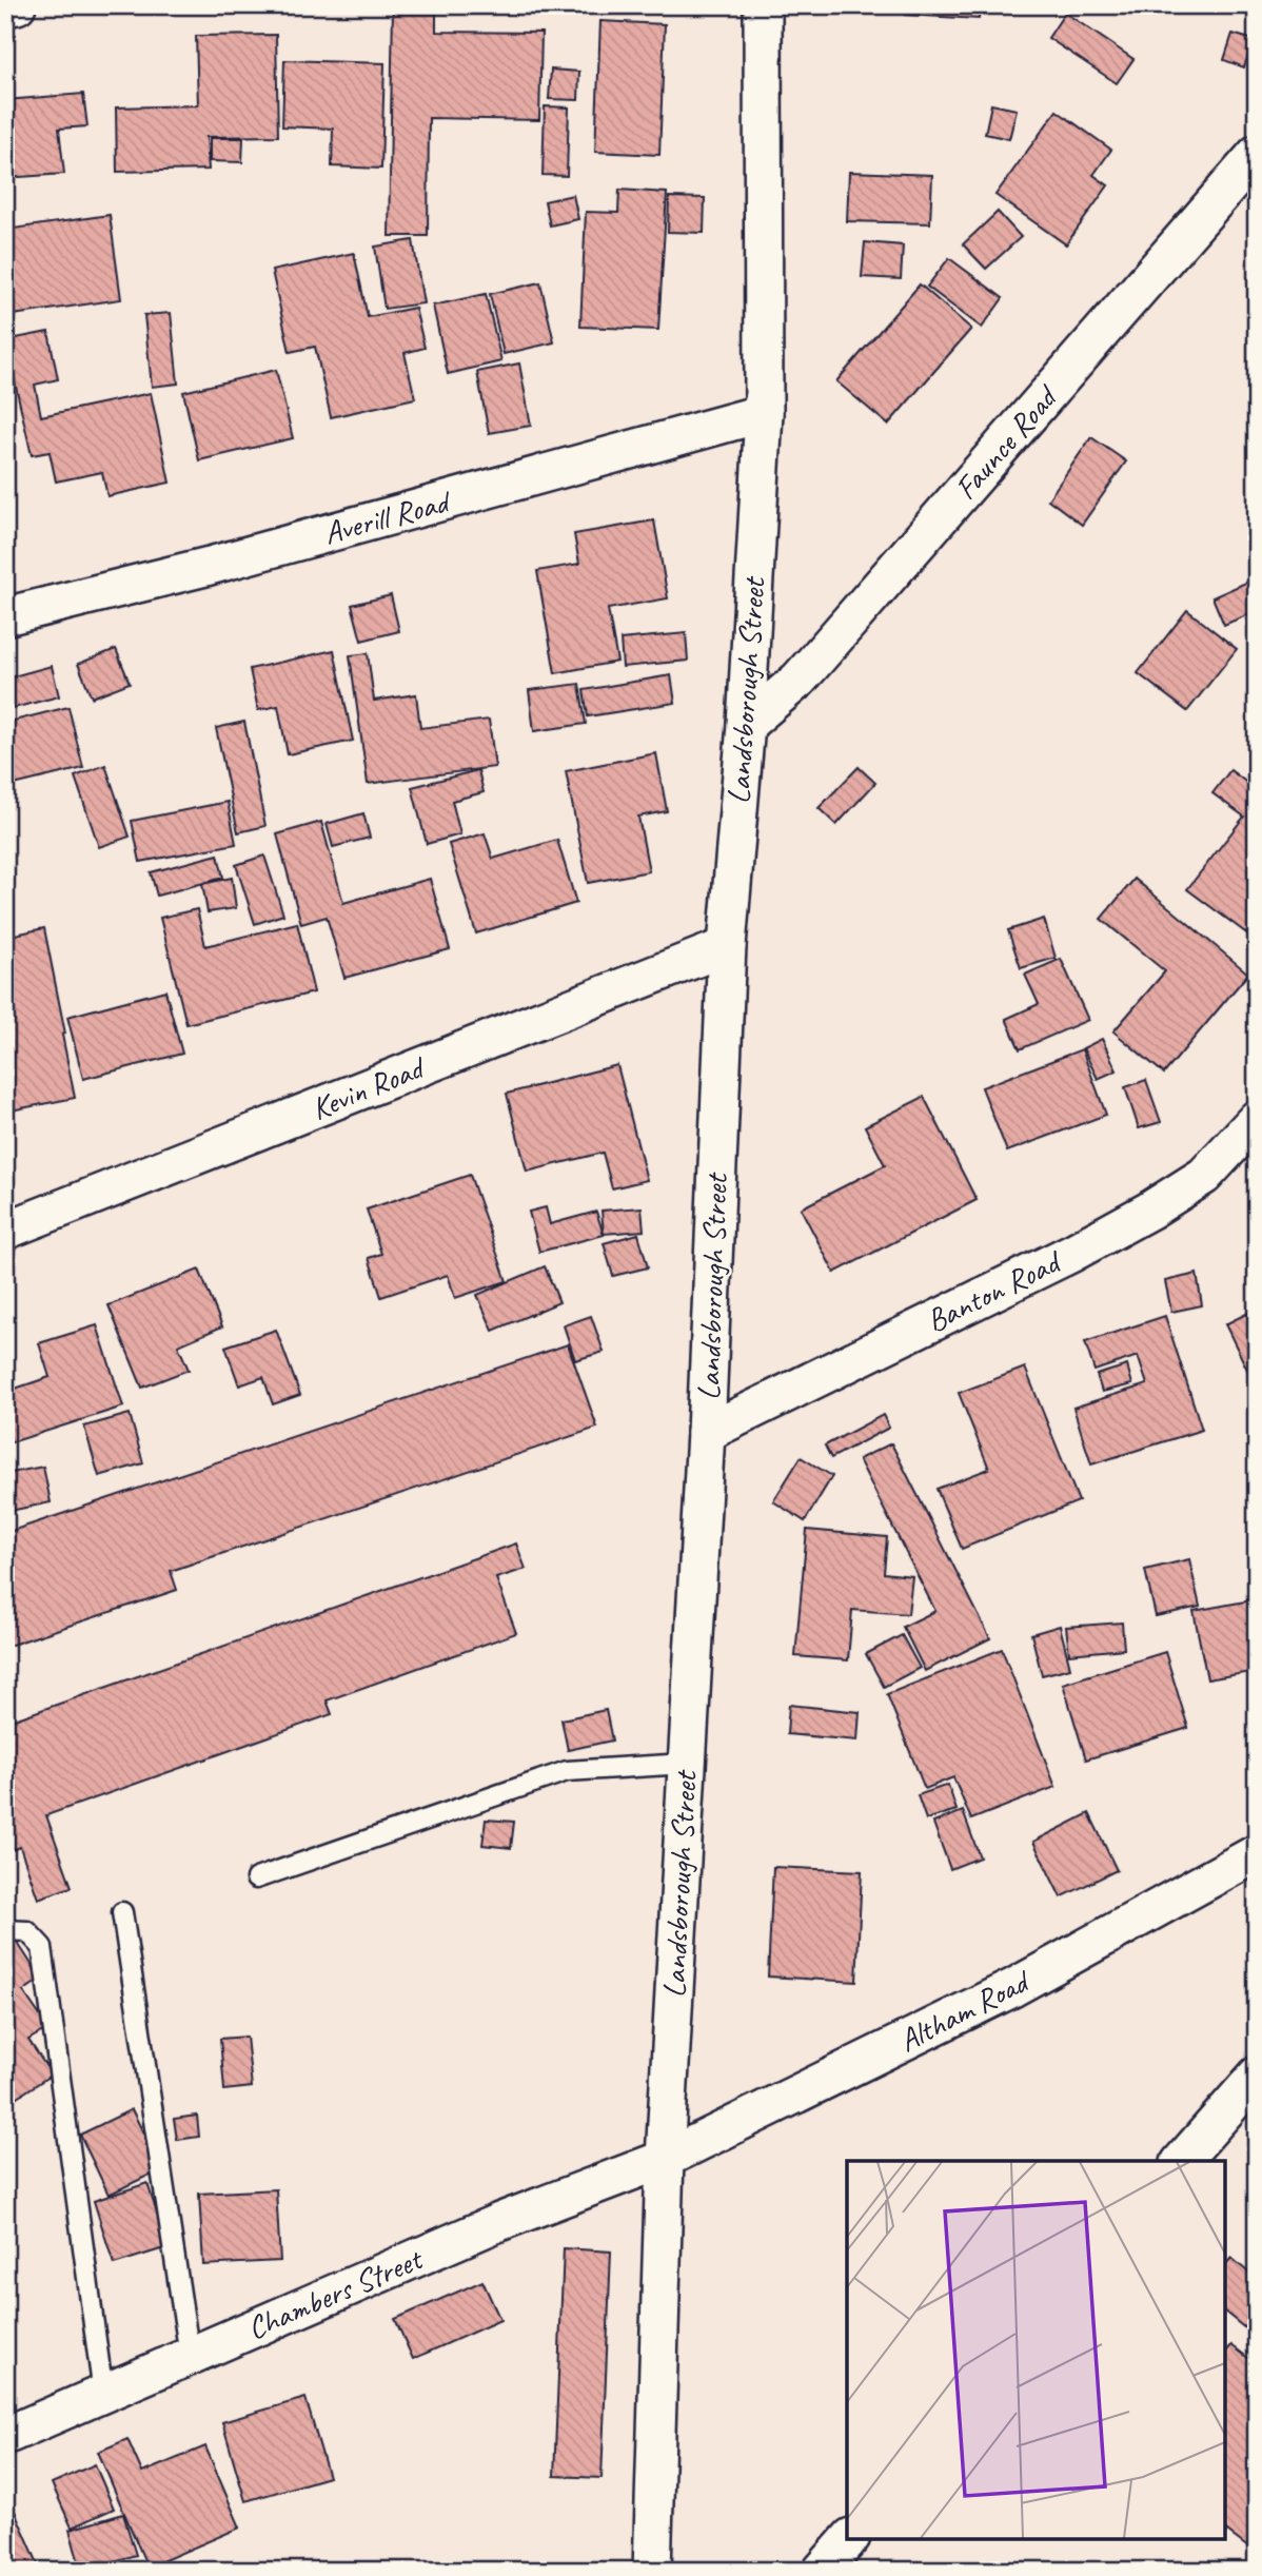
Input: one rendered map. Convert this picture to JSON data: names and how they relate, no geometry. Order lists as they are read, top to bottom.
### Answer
{
  "streets": {
    "street": [
      "Faunce Road",
      "Averill Road",
      "Landsborough Street",
      "Kevin Road",
      "Banton Road",
      "Altham Road",
      "Chambers Street"
    ]
  },
  "crossings": [
    ["Faunce Road", "Landsborough Street"],
    ["Averill Road", "Landsborough Street"],
    ["Landsborough Street", "Kevin Road"],
    ["Landsborough Street", "Banton Road"],
    ["Landsborough Street", "Altham Road"],
    ["Landsborough Street", "Chambers Street"],
    ["Altham Road", "Chambers Street"]
  ]
}
